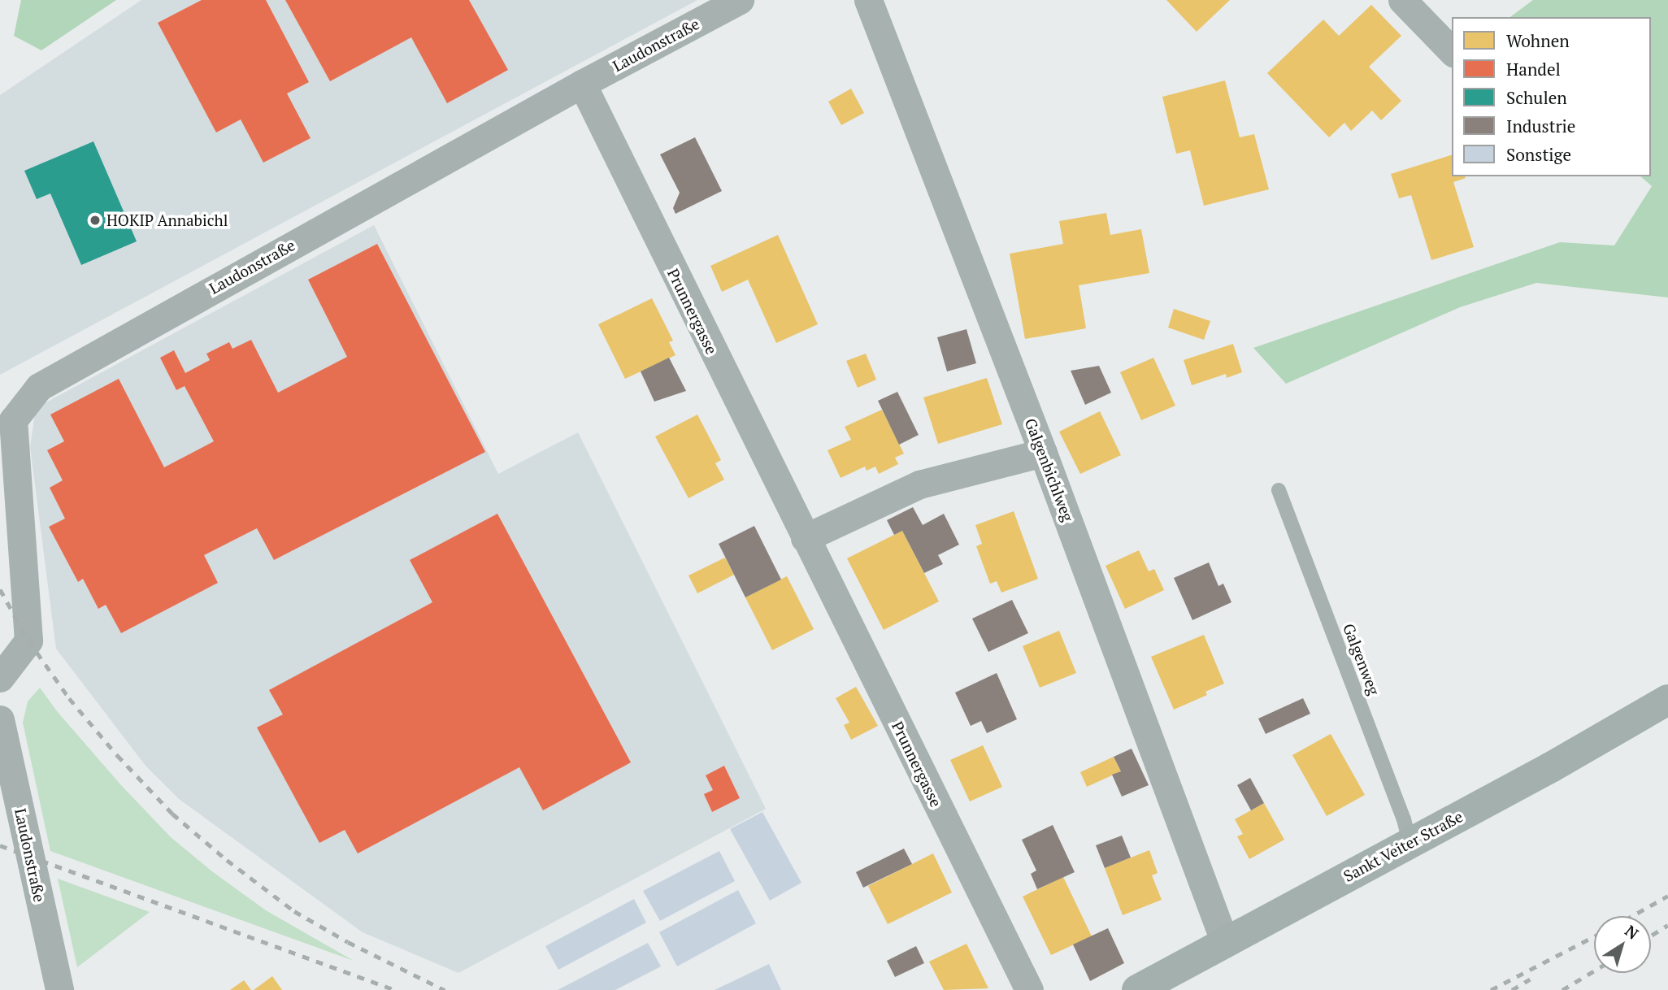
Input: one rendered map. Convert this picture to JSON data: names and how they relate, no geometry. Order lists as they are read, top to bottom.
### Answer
{
  "streets": {
    "main road": ["Sankt Veiter Straße"],
    "street": ["Laudonstraße", "Prunnergasse", "Galgenbichlweg"],
    "lane": ["Galgenweg"]
  },
  "crossings": [
    ["Laudonstraße", "Prunnergasse"],
    ["Galgenbichlweg", "Sankt Veiter Straße"],
    ["Galgenweg", "Sankt Veiter Straße"]
  ],
  "places": ["HOKIP Annabichl"],
  "legend": [
    "Wohnen",
    "Handel",
    "Schulen",
    "Industrie",
    "Sonstige"
  ],
  "north": "top right"
}
